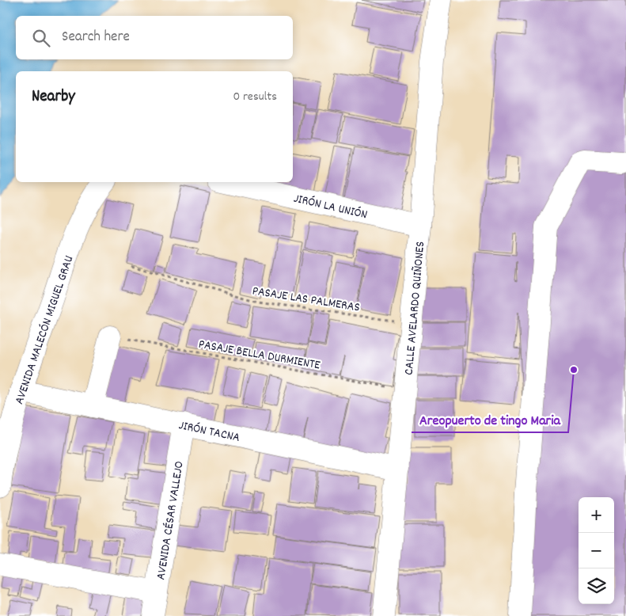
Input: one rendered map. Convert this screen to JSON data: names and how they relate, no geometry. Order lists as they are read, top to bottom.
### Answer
{
  "streets": {
    "street": [
      "JIRÓN LA UNIÓN",
      "CALLE AVELARDO QUIÑONES",
      "AVENIDA MALECÓN MIGUEL GRAU",
      "JIRÓN TACNA",
      "AVENIDA CÉSAR VALLEJO"
    ],
    "path": ["PASAJE LAS PALMERAS", "PASAJE BELLA DURMIENTE"]
  },
  "crossings": [
    ["JIRÓN LA UNIÓN", "CALLE AVELARDO QUIÑONES"],
    ["PASAJE LAS PALMERAS", "CALLE AVELARDO QUIÑONES"],
    ["CALLE AVELARDO QUIÑONES", "PASAJE BELLA DURMIENTE"],
    ["CALLE AVELARDO QUIÑONES", "JIRÓN TACNA"],
    ["AVENIDA MALECÓN MIGUEL GRAU", "JIRÓN TACNA"],
    ["JIRÓN TACNA", "AVENIDA CÉSAR VALLEJO"]
  ],
  "places": ["Areopuerto de tingo Maria"],
  "page": {
    "search": "Search here",
    "heading": ["Nearby", "0 results"],
    "map_buttons": ["+", "−"]
  }
}
